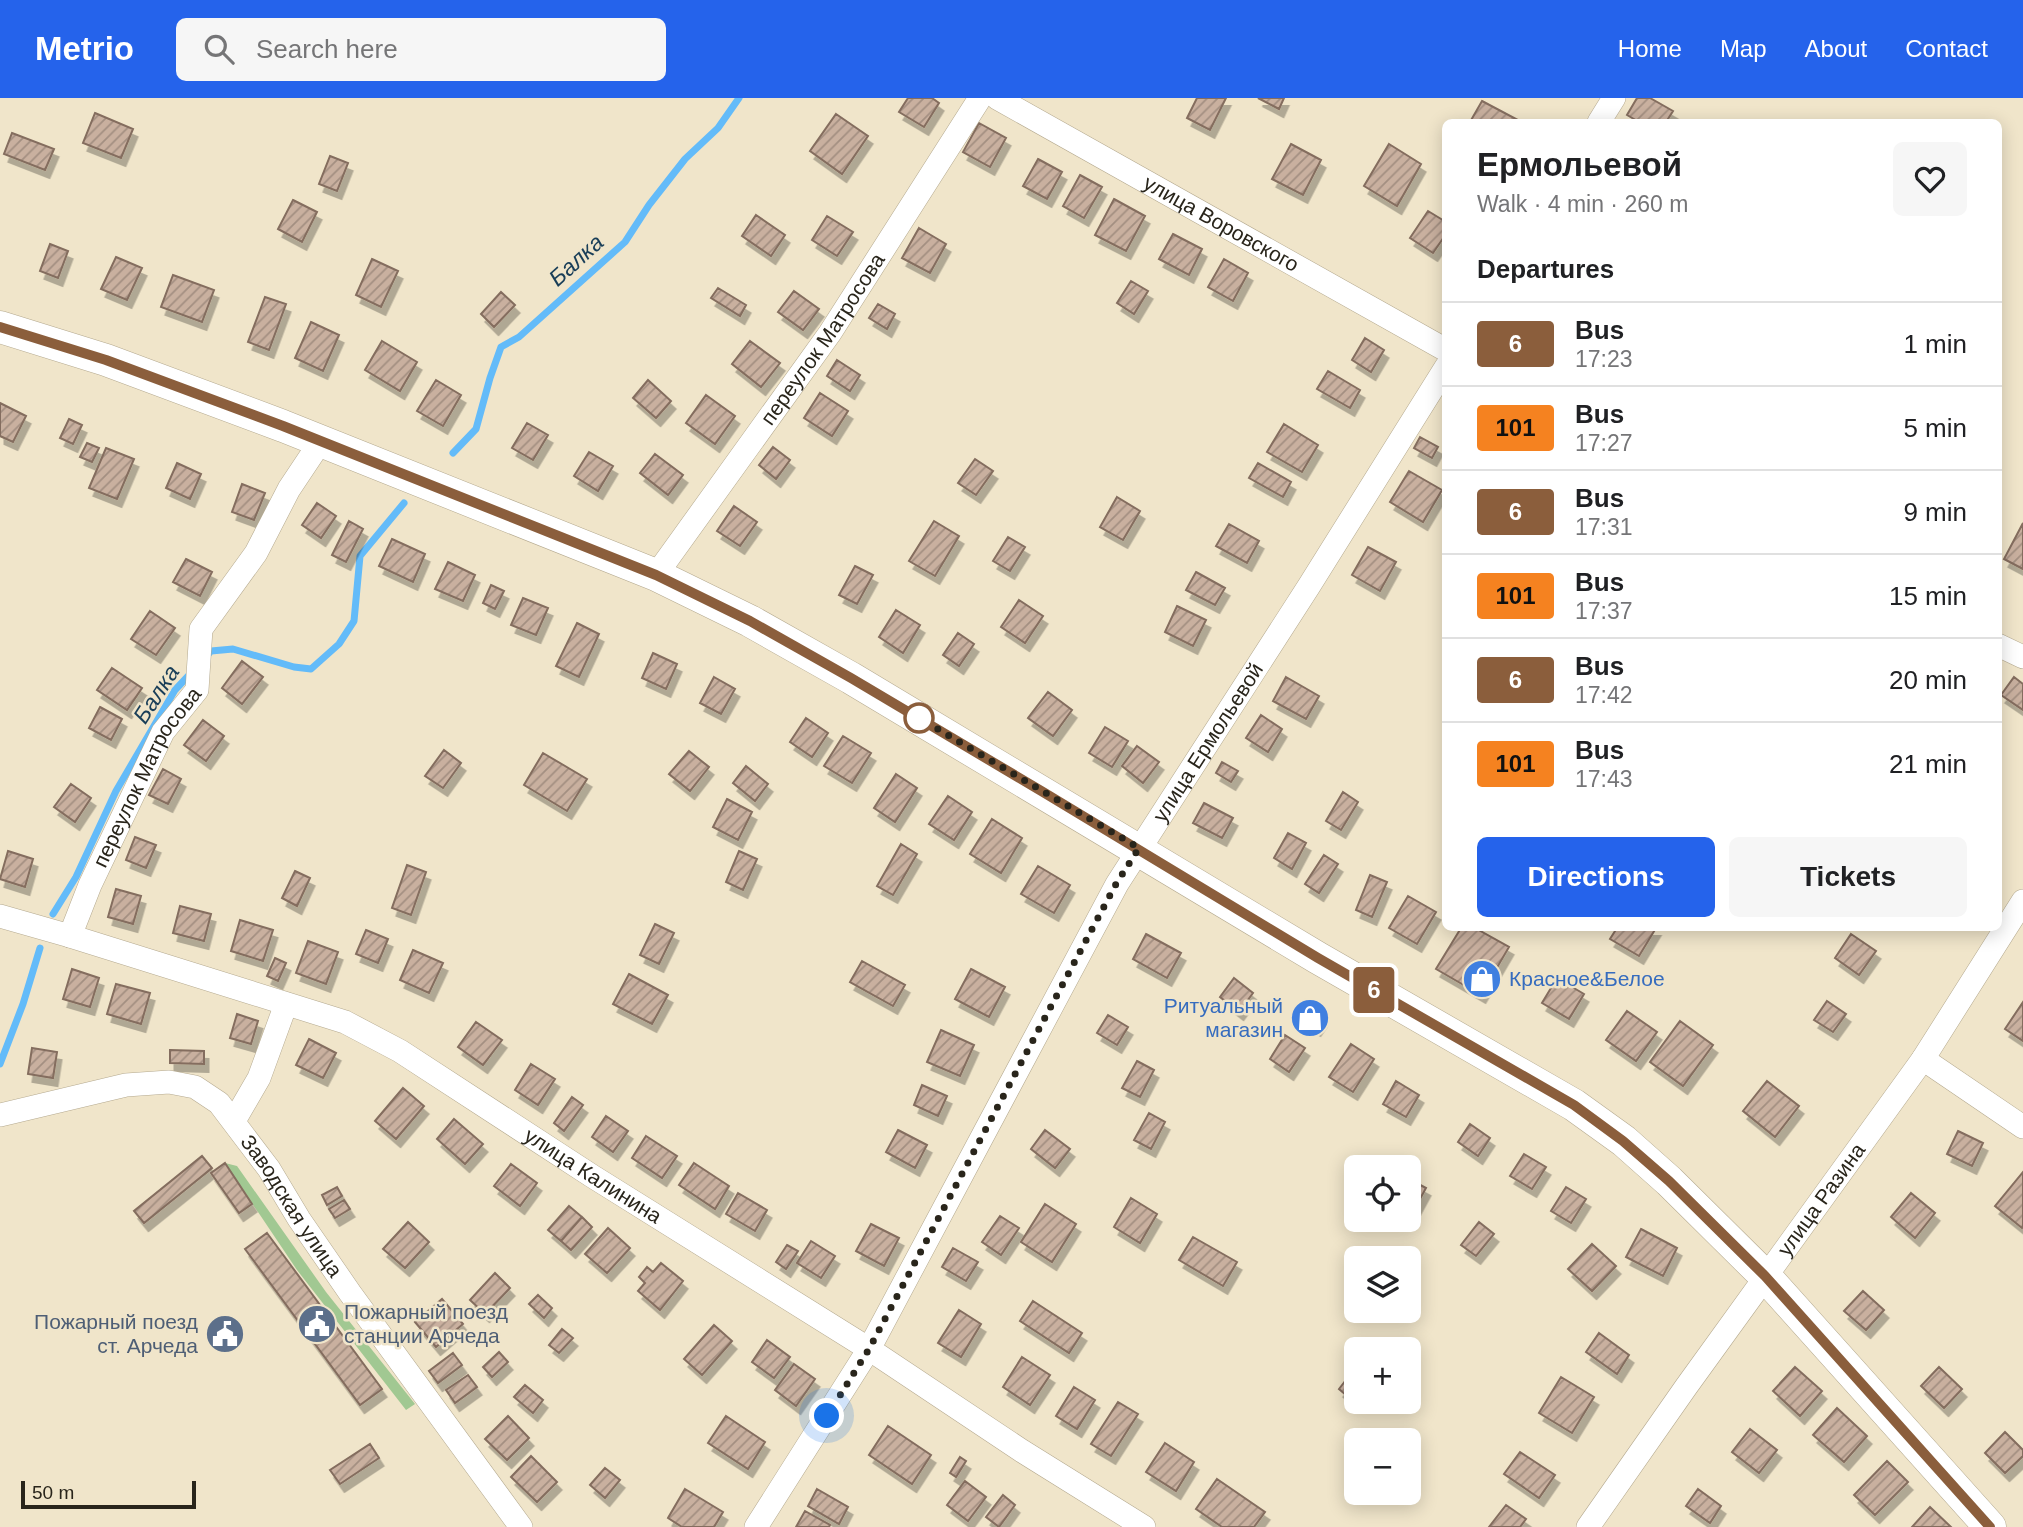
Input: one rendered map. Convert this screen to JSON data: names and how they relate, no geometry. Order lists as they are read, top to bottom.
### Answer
{
  "streets": {
    "street": [
      "улица Воровского",
      "переулок Матросова",
      "улица Ермольевой",
      "улица Калинина",
      "улица Разина",
      "Заводская улица"
    ]
  },
  "crossings": [
    ["переулок Матросова", "улица Калинина"],
    ["улица Ермольевой", "улица Калинина"]
  ],
  "water": ["Балка"],
  "places": {
    "shop": ["Красное&Белое", "Ритуальный магазин"],
    "public building": ["Пожарный поезд станции Арчеда", "Пожарный поезд ст. Арчеда"]
  },
  "lines": ["bus line 6"],
  "scale_bar": "50 m",
  "page": {
    "header": "Metrio",
    "search": "Search here",
    "nav": [
      "Home",
      "Map",
      "About",
      "Contact"
    ],
    "on_map": "6",
    "heading": [
      ["Ермольевой", "Walk · 4 min · 260 m"],
      "Departures"
    ],
    "list": [
      {
        "mark": "6",
        "name": "Bus",
        "note": "17:23",
        "value": "1 min"
      },
      {
        "mark": "101",
        "name": "Bus",
        "note": "17:27",
        "value": "5 min"
      },
      {
        "mark": "6",
        "name": "Bus",
        "note": "17:31",
        "value": "9 min"
      },
      {
        "mark": "101",
        "name": "Bus",
        "note": "17:37",
        "value": "15 min"
      },
      {
        "mark": "6",
        "name": "Bus",
        "note": "17:42",
        "value": "20 min"
      },
      {
        "mark": "101",
        "name": "Bus",
        "note": "17:43",
        "value": "21 min"
      }
    ],
    "buttons": ["Directions", "Tickets"],
    "map_buttons": ["+", "−"],
    "scale": "50 m"
  }
}
